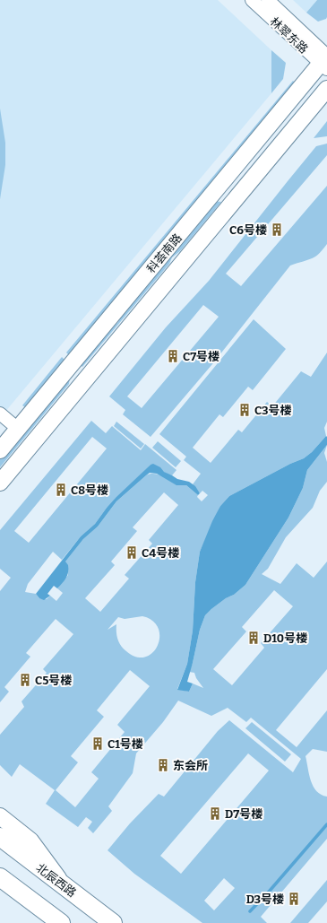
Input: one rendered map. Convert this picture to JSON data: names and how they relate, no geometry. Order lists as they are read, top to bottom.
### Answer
{
  "streets": {
    "main road": ["北辰西路"],
    "street": ["林翠东路", "科荟南路"]
  },
  "crossings": [
    ["林翠东路", "科荟南路"]
  ],
  "places": {
    "building": [
      "C6号楼",
      "C7号楼",
      "C3号楼",
      "C8号楼",
      "C4号楼",
      "D10号楼",
      "C5号楼",
      "C1号楼",
      "东会所",
      "D7号楼",
      "D3号楼"
    ]
  }
}
